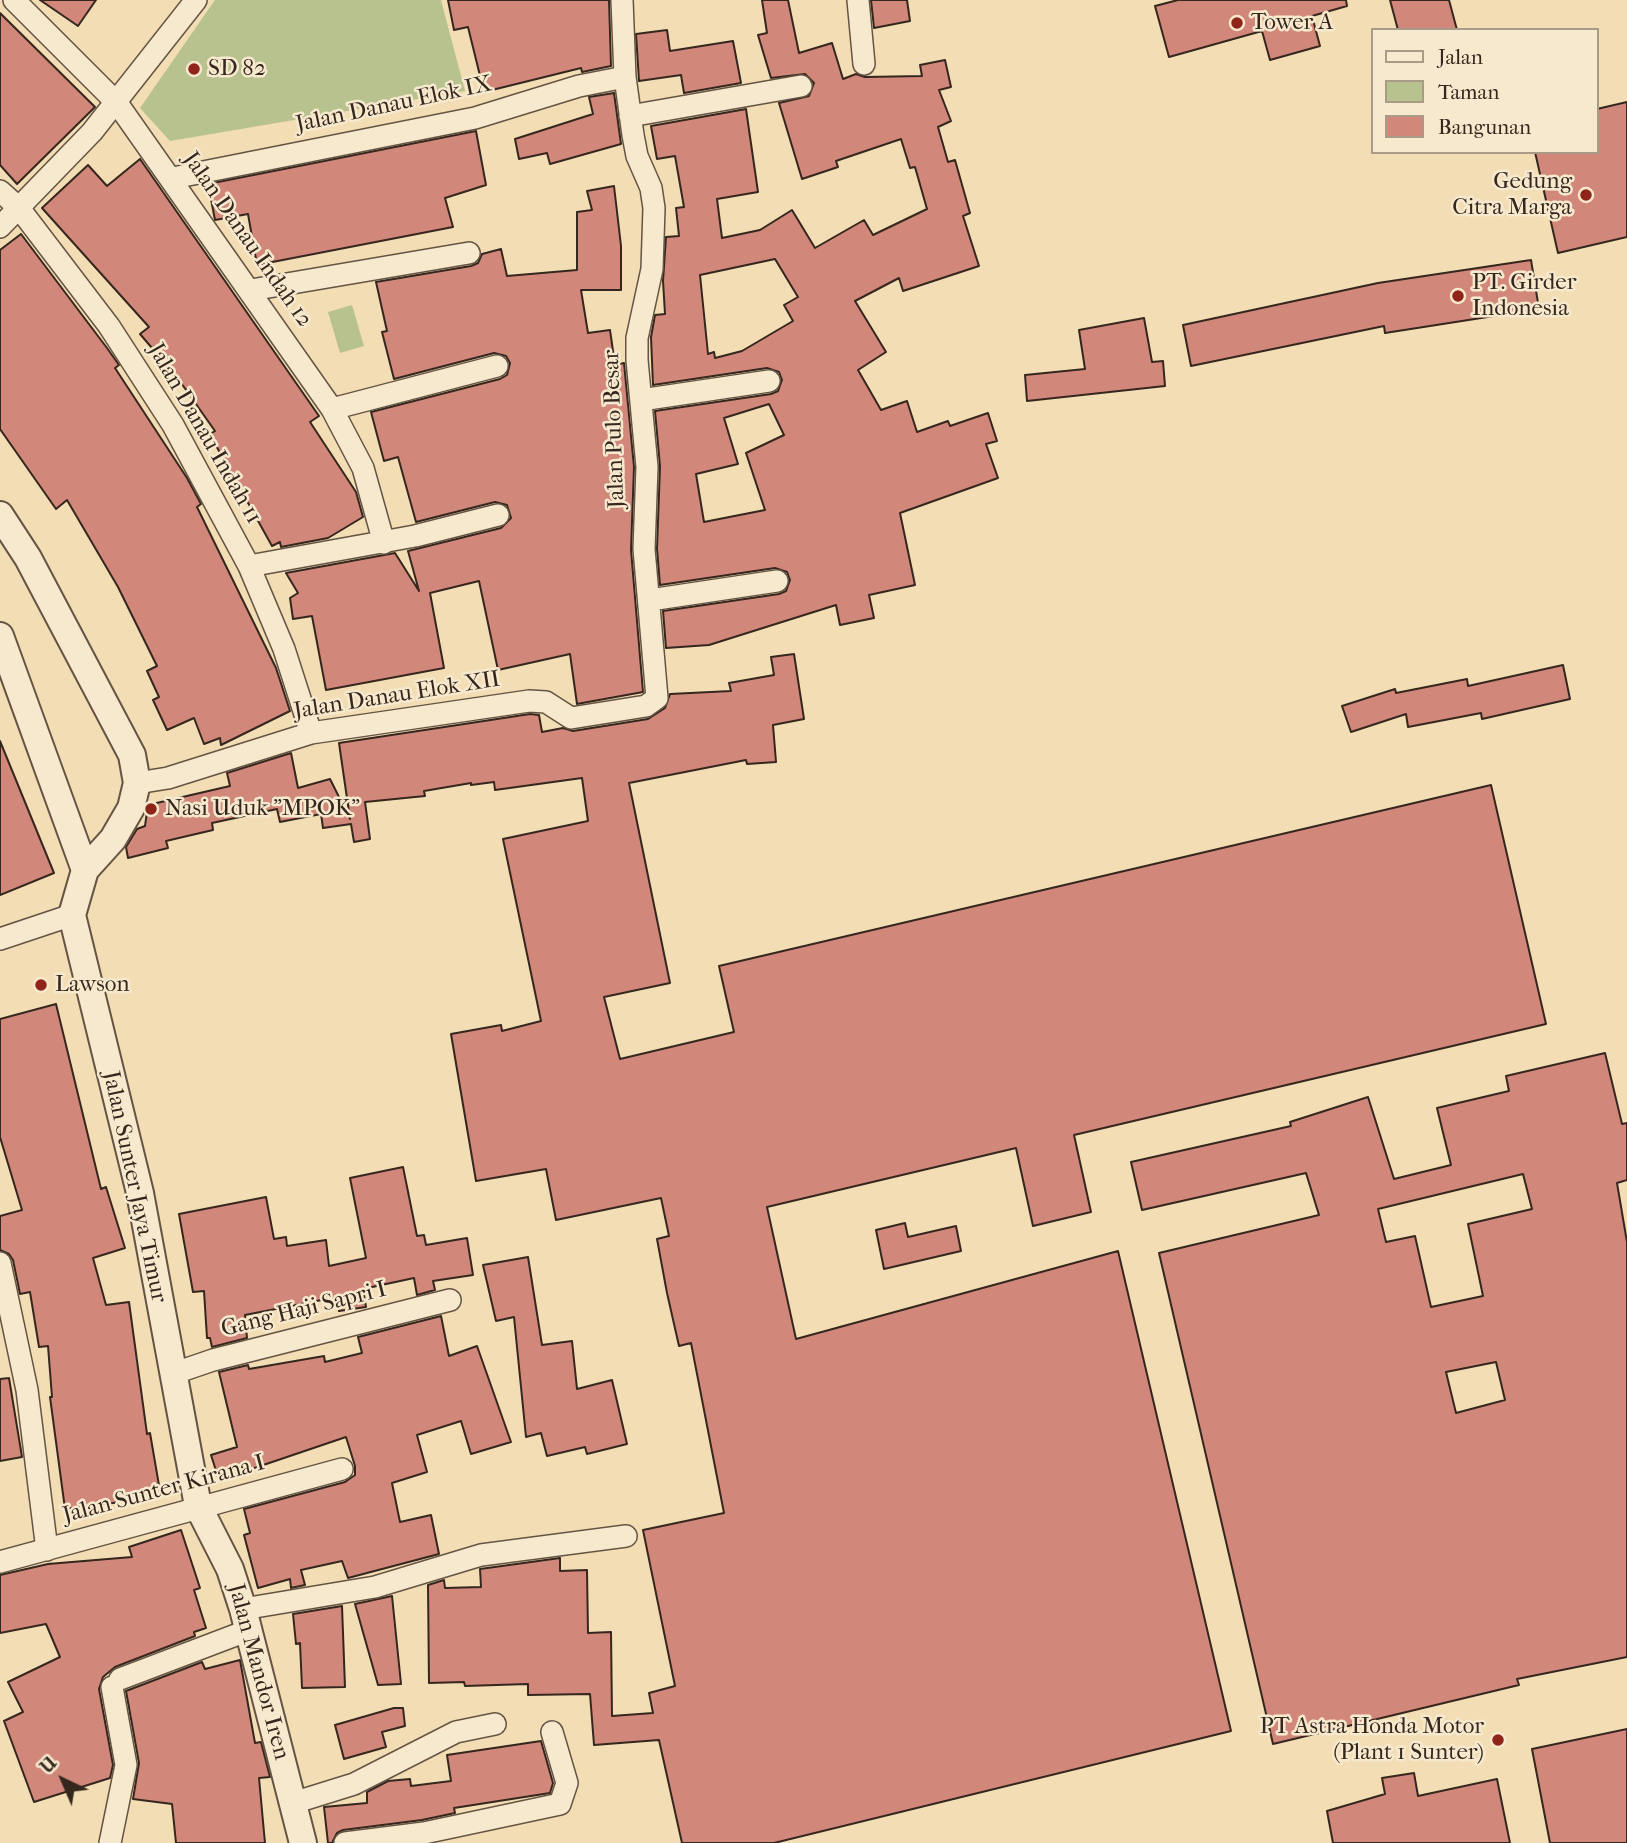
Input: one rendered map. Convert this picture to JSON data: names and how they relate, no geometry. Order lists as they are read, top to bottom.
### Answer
{
  "streets": {
    "street": [
      "Jalan Danau Elok IX",
      "Jalan Danau Indah 12",
      "Jalan Pulo Besar",
      "Jalan Danau Indah 11",
      "Jalan Danau Elok XII",
      "Jalan Sunter Jaya Timur",
      "Gang Haji Sapri I",
      "Jalan Sunter Kirana I",
      "Jalan Mandor Iren"
    ]
  },
  "crossings": [
    ["Jalan Danau Elok IX", "Jalan Danau Indah 12"],
    ["Jalan Danau Elok IX", "Jalan Pulo Besar"],
    ["Jalan Pulo Besar", "Jalan Danau Elok XII"],
    ["Jalan Danau Indah 11", "Jalan Danau Elok XII"],
    ["Jalan Sunter Jaya Timur", "Gang Haji Sapri I"],
    ["Jalan Sunter Jaya Timur", "Jalan Sunter Kirana I"],
    ["Jalan Sunter Jaya Timur", "Jalan Mandor Iren"],
    ["Jalan Sunter Kirana I", "Jalan Mandor Iren"]
  ],
  "places": [
    "Tower A",
    "SD 82",
    "Gedung Citra Marga",
    "PT. Girder Indonesia",
    "Nasi Uduk \"MPOK\"",
    "Lawson",
    "PT Astra Honda Motor (Plant 1 Sunter)"
  ],
  "legend": ["Jalan", "Taman", "Bangunan"],
  "north": "top left"
}
